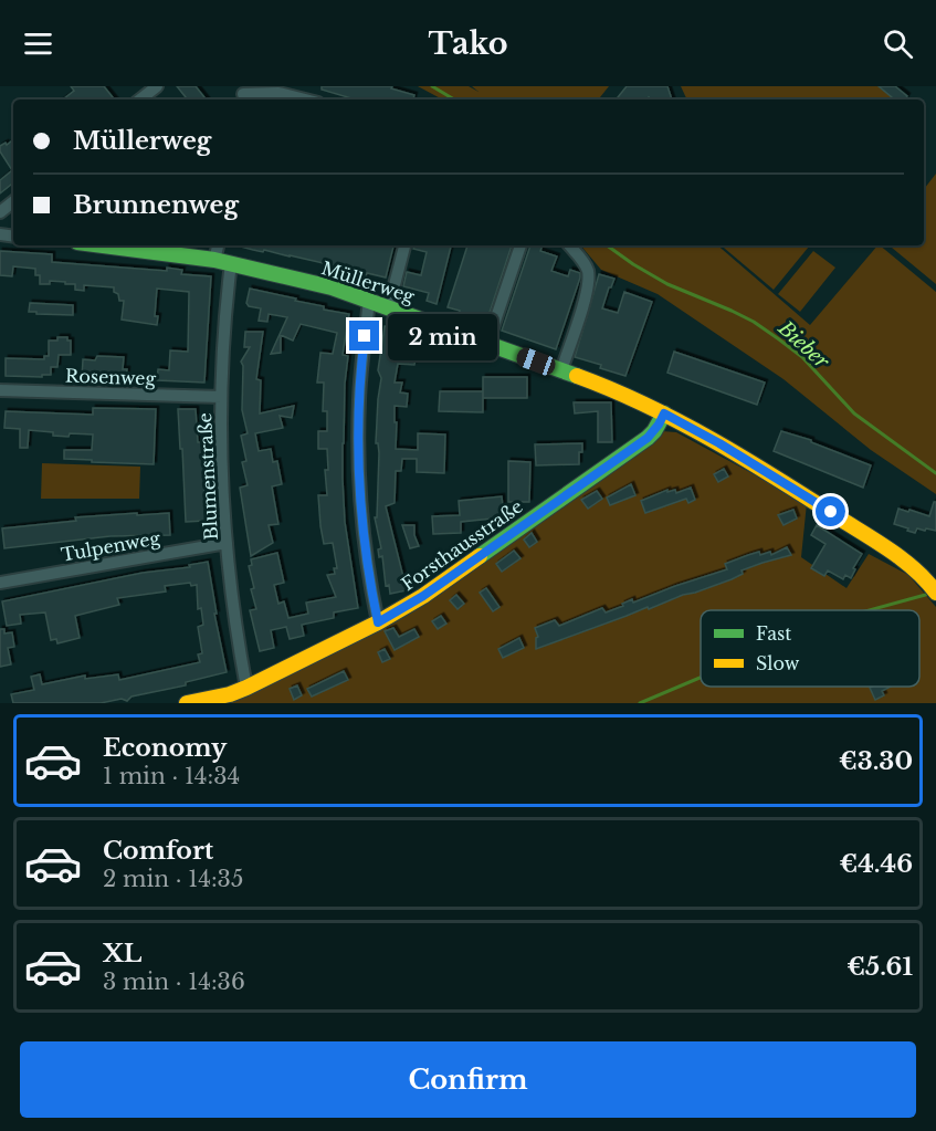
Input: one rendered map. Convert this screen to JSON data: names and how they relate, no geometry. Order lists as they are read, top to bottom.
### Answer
{
  "streets": {
    "street": [
      "Müllerweg",
      "Rosenweg",
      "Blumenstraße",
      "Forsthausstraße",
      "Tulpenweg"
    ]
  },
  "crossings": [
    ["Müllerweg", "Blumenstraße"],
    ["Müllerweg", "Forsthausstraße"],
    ["Rosenweg", "Blumenstraße"],
    ["Blumenstraße", "Forsthausstraße"],
    ["Blumenstraße", "Tulpenweg"]
  ],
  "water": ["Bieber"],
  "legend": ["Fast", "Slow"],
  "page": {
    "header": "Tako",
    "banner": ["Müllerweg", "Brunnenweg"],
    "bubble": "2 min",
    "list": [
      {
        "name": "Economy",
        "note": "1 min · 14:34",
        "value": "€3.30"
      },
      {
        "name": "Comfort",
        "note": "2 min · 14:35",
        "value": "€4.46"
      },
      {
        "name": "XL",
        "note": "3 min · 14:36",
        "value": "€5.61"
      }
    ],
    "buttons": "Confirm"
  }
}
